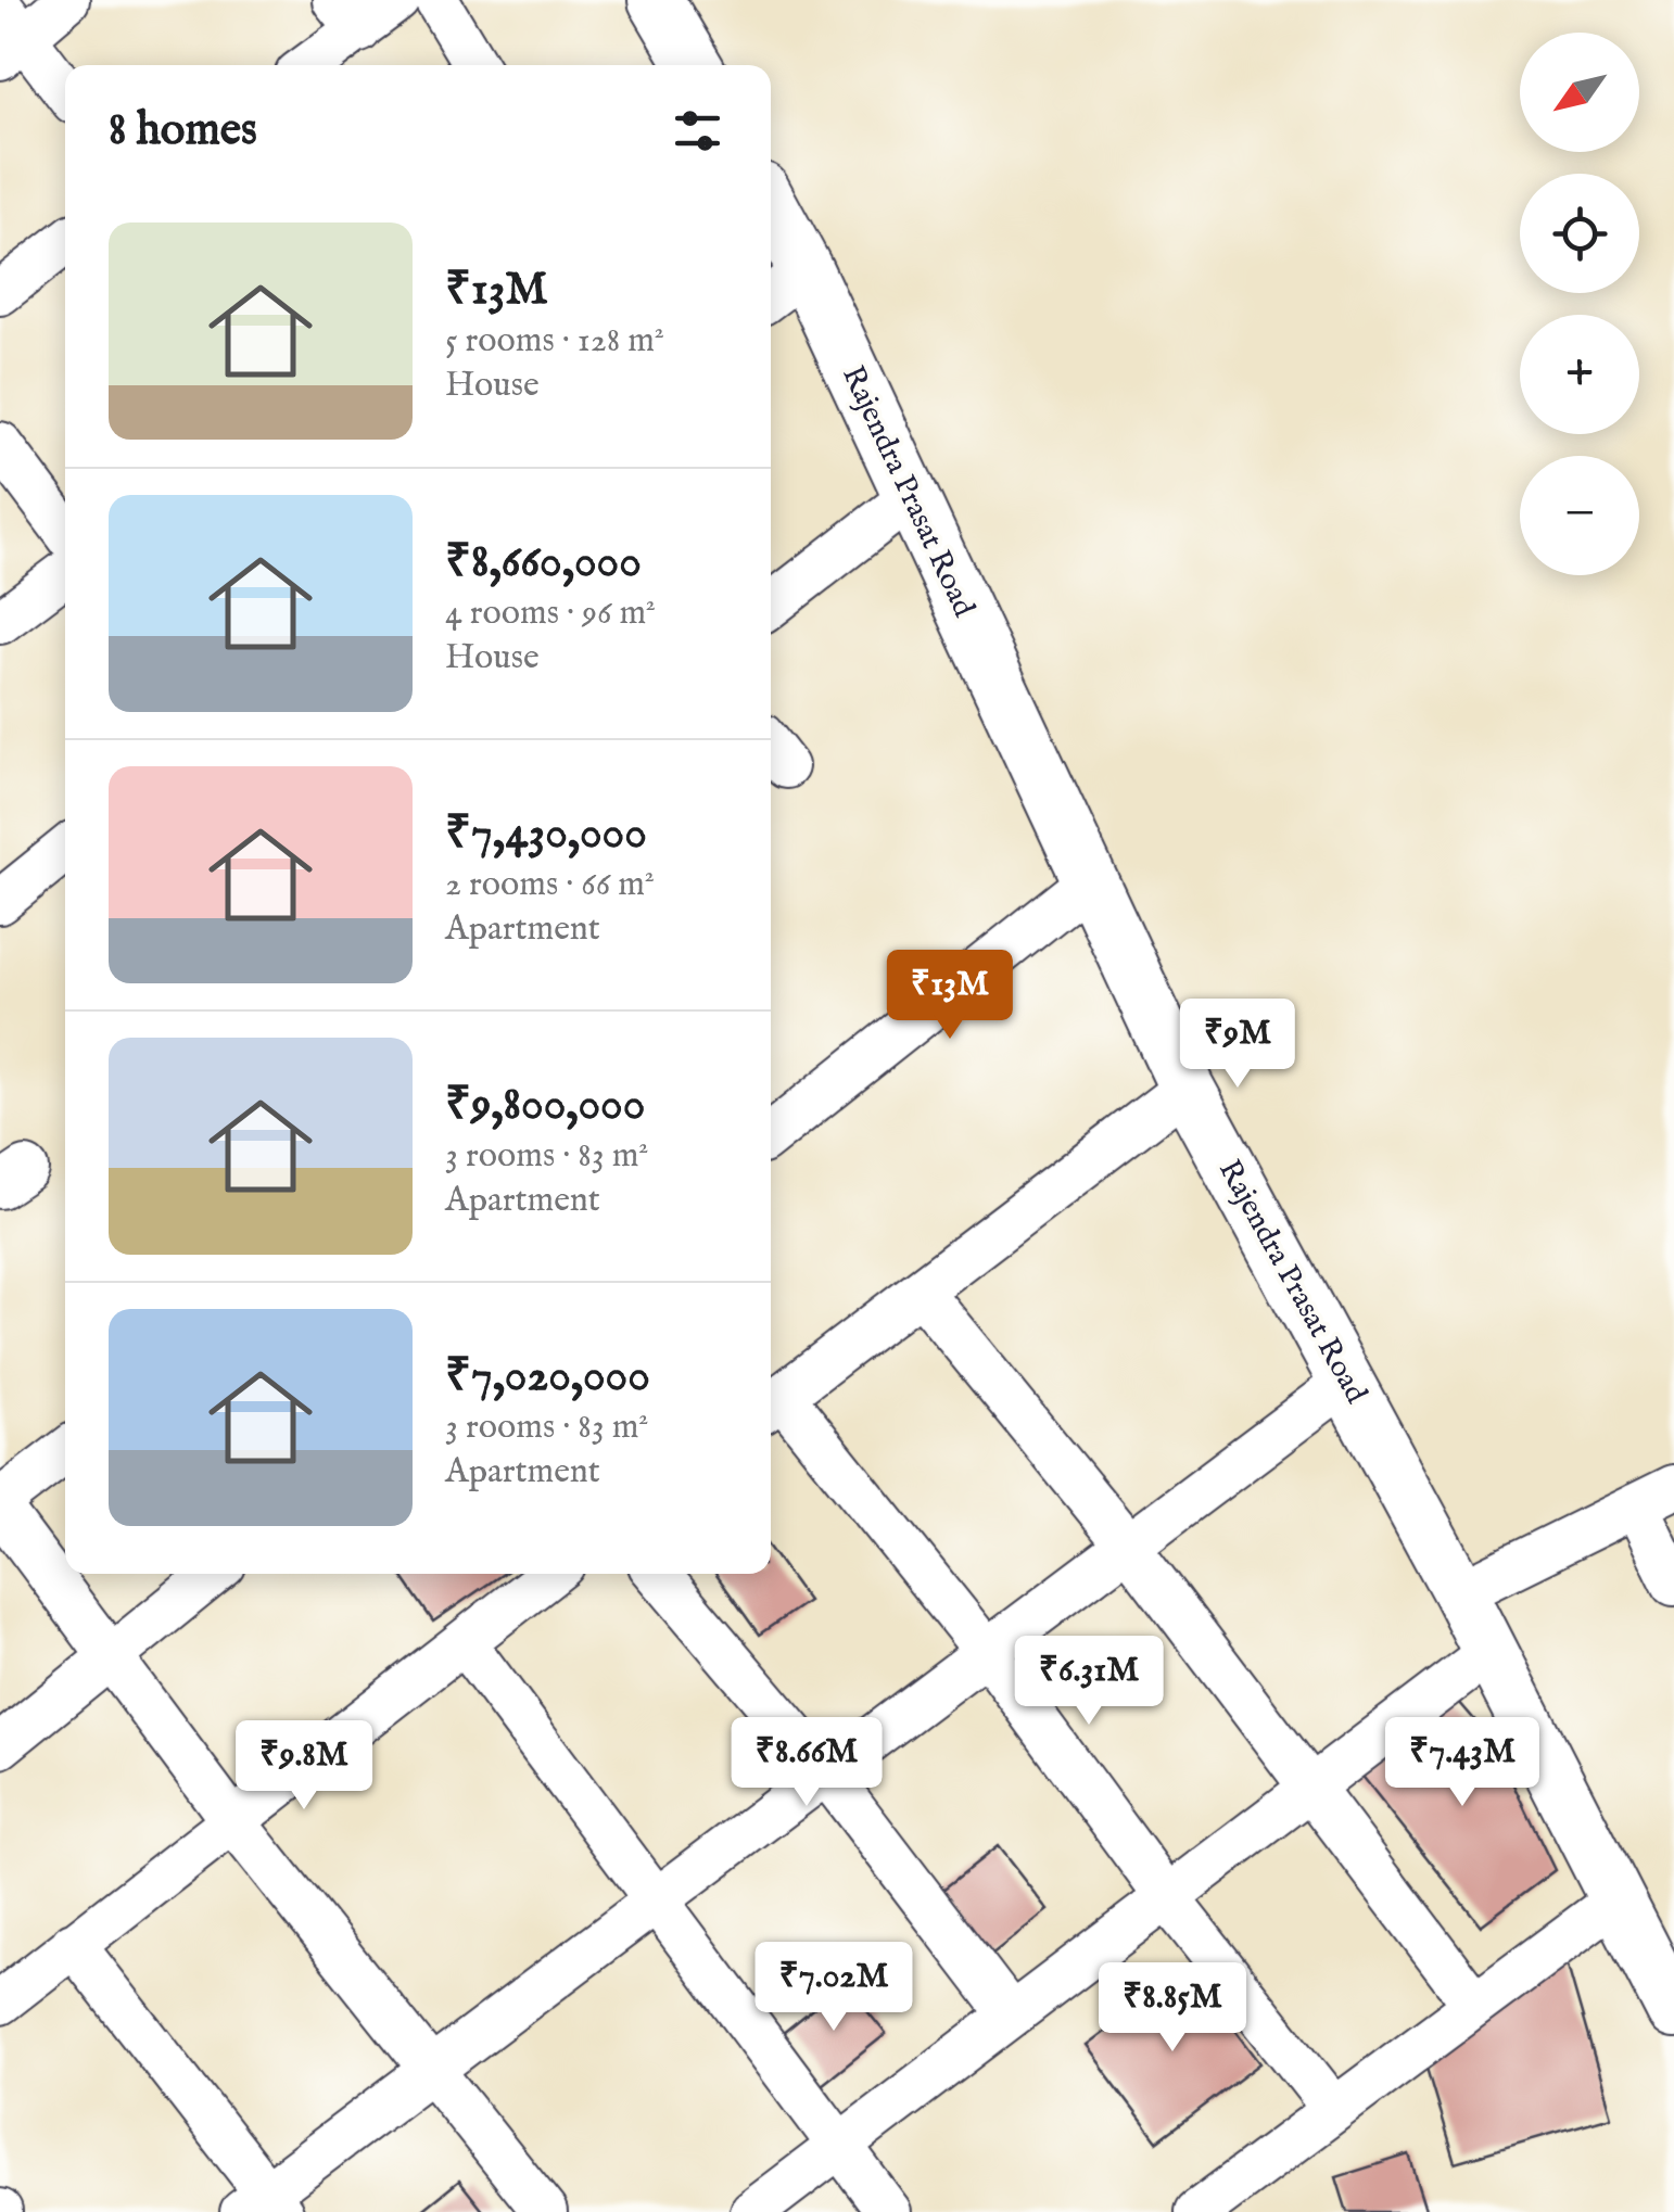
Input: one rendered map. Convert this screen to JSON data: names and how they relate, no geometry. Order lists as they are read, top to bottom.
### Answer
{
  "streets": {
    "street": ["Rajendra Prasat Road"]
  },
  "north": "bottom left",
  "page": {
    "map_buttons": ["+", "−"],
    "heading": "8 homes",
    "list": [
      {
        "name": "₹13M",
        "note": "5 rooms · 128 m² · House"
      },
      {
        "name": "₹8,660,000",
        "note": "4 rooms · 96 m² · House"
      },
      {
        "name": "₹7,430,000",
        "note": "2 rooms · 66 m² · Apartment"
      },
      {
        "name": "₹9,800,000",
        "note": "3 rooms · 83 m² · Apartment"
      },
      {
        "name": "₹7,020,000",
        "note": "3 rooms · 83 m² · Apartment"
      }
    ],
    "price": [
      "₹13M",
      "₹9M",
      "₹6.31M",
      "₹8.66M",
      "₹7.43M",
      "₹9.8M",
      "₹7.02M",
      "₹8.85M"
    ]
  }
}
